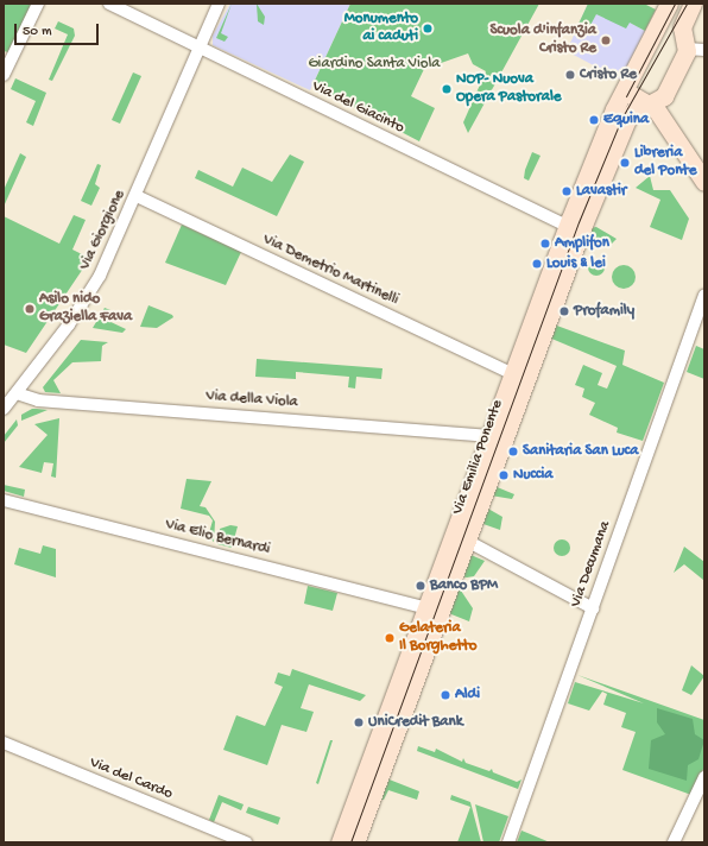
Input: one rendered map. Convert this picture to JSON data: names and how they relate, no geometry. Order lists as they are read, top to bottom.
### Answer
{
  "streets": {
    "main road": ["Via Emilia Ponente"],
    "street": [
      "Via del Giacinto",
      "Via Giorgione",
      "Via Demetrio Martinelli",
      "Via della Viola",
      "Via Elio Bernardi",
      "Via Decumana",
      "Via del Cardo"
    ]
  },
  "crossings": [
    ["Via del Giacinto", "Via Giorgione"],
    ["Via del Giacinto", "Via Emilia Ponente"],
    ["Via Giorgione", "Via Demetrio Martinelli"],
    ["Via Giorgione", "Via della Viola"],
    ["Via Demetrio Martinelli", "Via Emilia Ponente"],
    ["Via della Viola", "Via Emilia Ponente"],
    ["Via Emilia Ponente", "Via Elio Bernardi"]
  ],
  "parks": ["Giardino Santa Viola"],
  "places": [
    "Monumento ai caduti",
    "Scuola d'infanzia Cristo Re",
    "Cristo Re",
    "NOP- Nuova Opera Pastorale",
    "Equina",
    "Libreria del Ponte",
    "Lavastir",
    "Amplifon",
    "Louis & lei",
    "Asilo nido Graziella Fava",
    "Profamily",
    "Sanitaria San Luca",
    "Nuccia",
    "Banco BPM",
    "Gelateria Il Borghetto",
    "Aldi",
    "UniCredit Bank"
  ],
  "scale_bar": "50 m"
}
